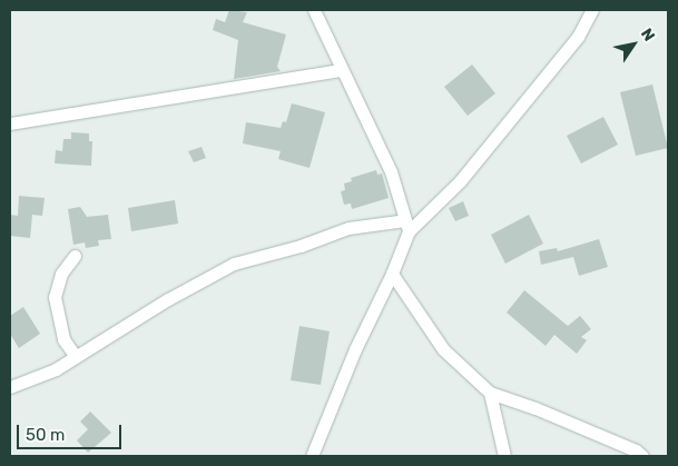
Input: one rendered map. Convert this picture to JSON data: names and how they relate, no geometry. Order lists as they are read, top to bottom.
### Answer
{
  "scale_bar": "50 m",
  "north": "top right"
}
